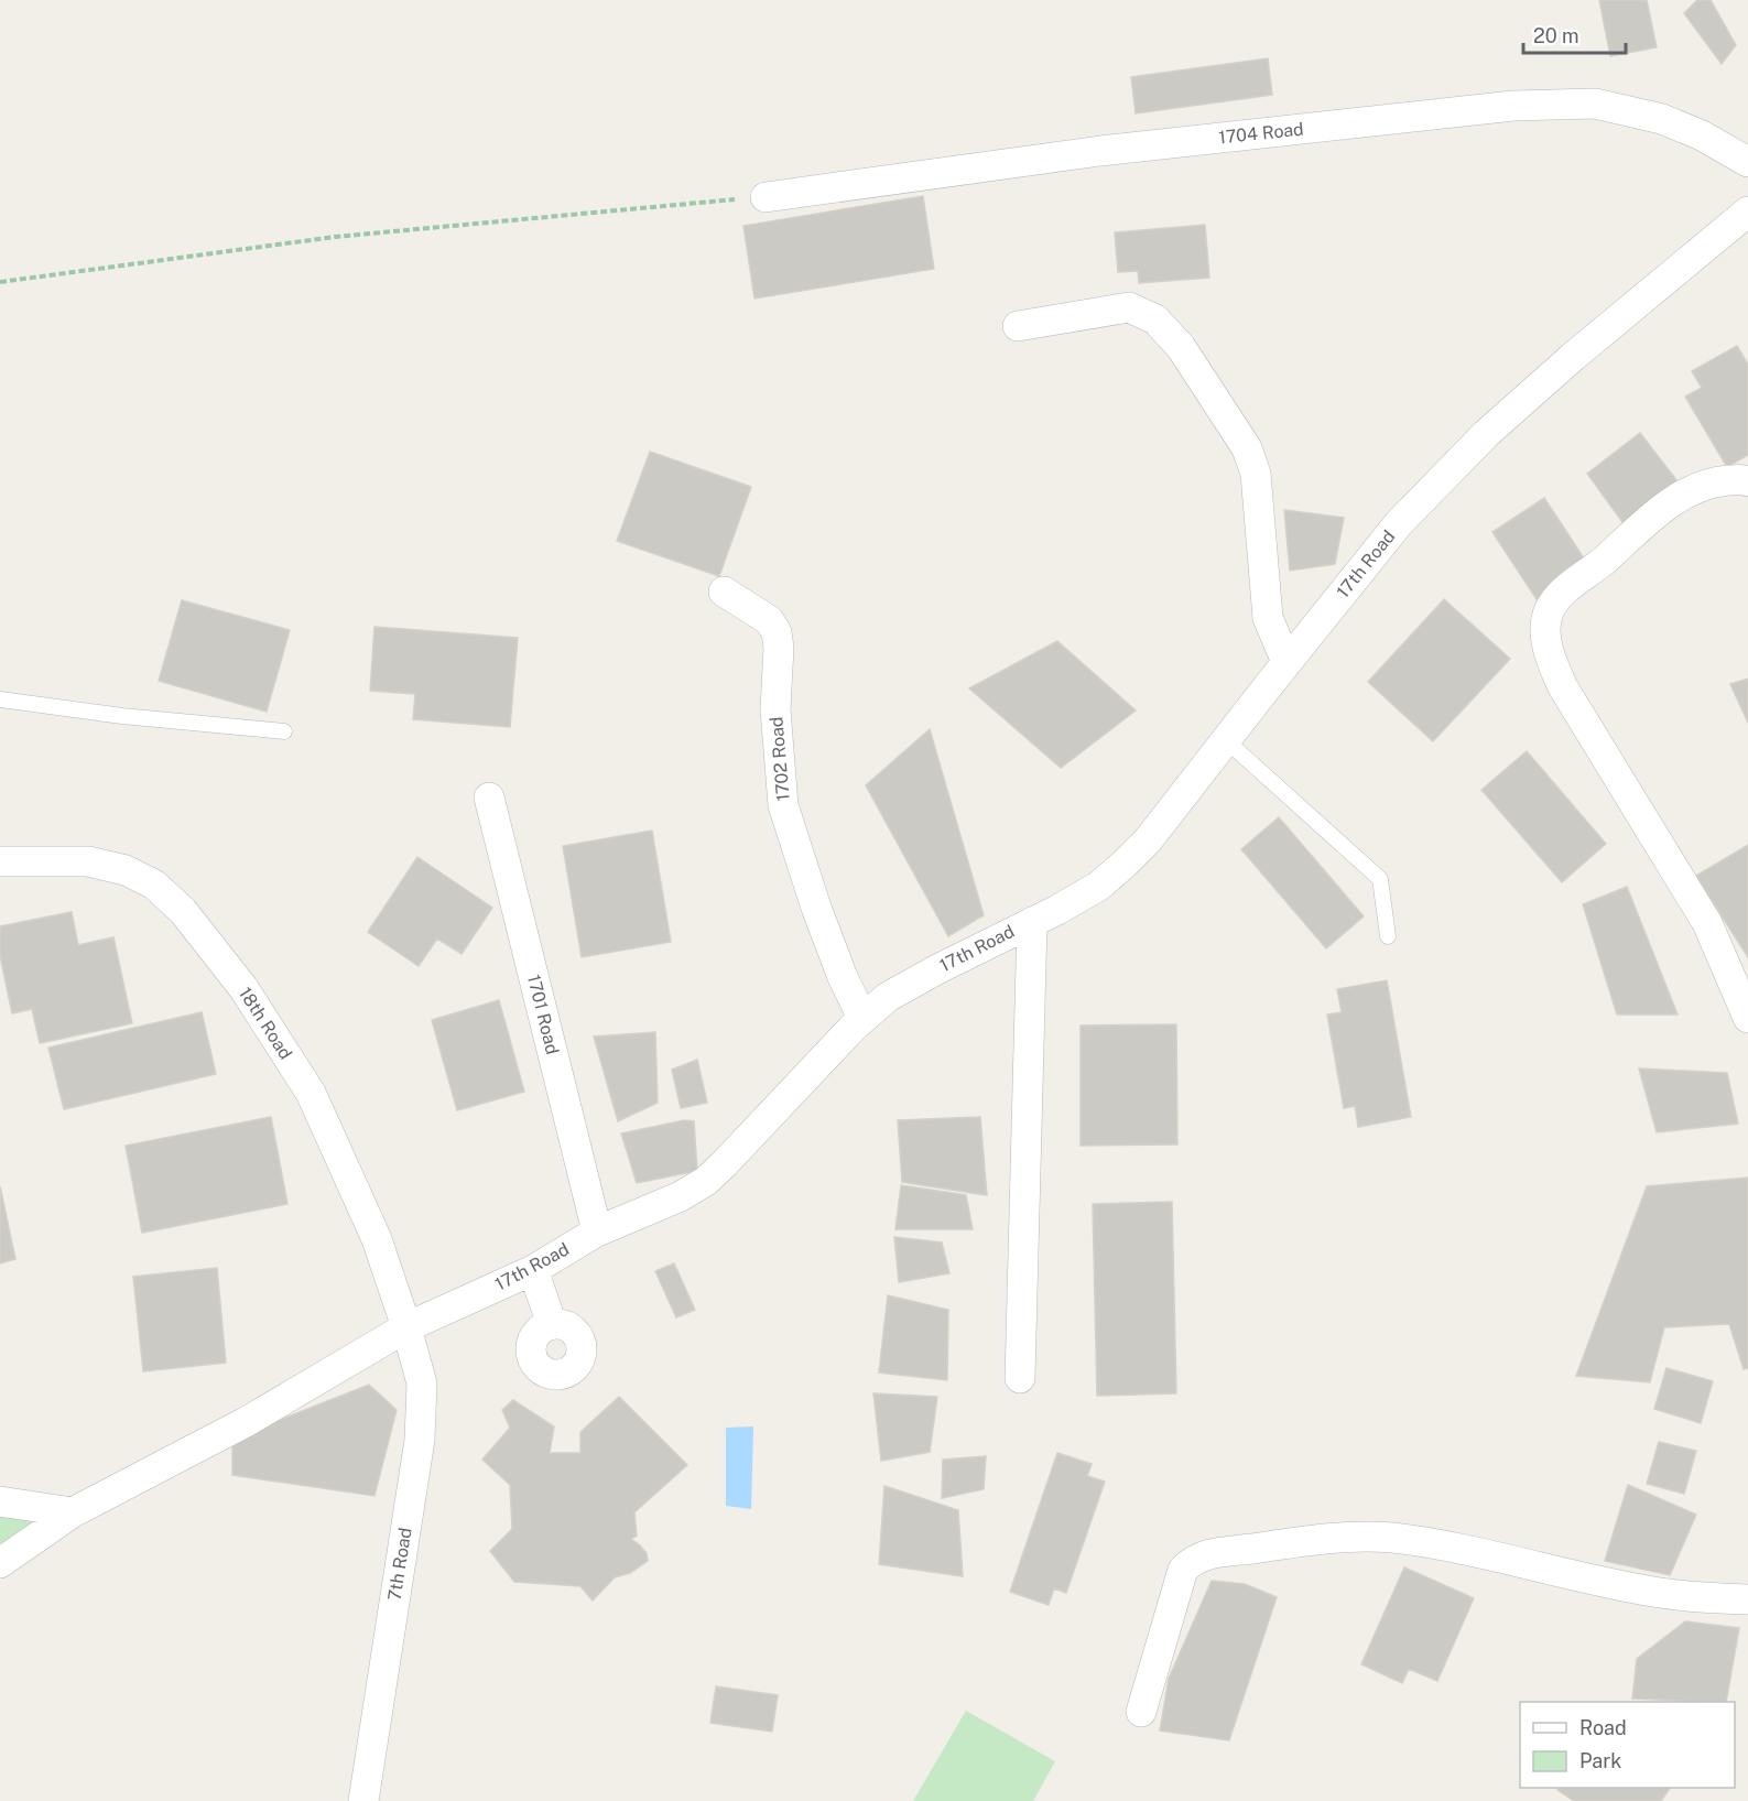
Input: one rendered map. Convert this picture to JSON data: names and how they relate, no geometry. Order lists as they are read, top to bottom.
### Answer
{
  "streets": {
    "street": [
      "1704 Road",
      "17th Road",
      "1702 Road",
      "1701 Road",
      "18th Road",
      "7th Road"
    ]
  },
  "crossings": [
    ["17th Road", "1702 Road"],
    ["17th Road", "1701 Road"],
    ["17th Road", "18th Road"],
    ["17th Road", "7th Road"],
    ["18th Road", "7th Road"]
  ],
  "legend": ["Road", "Park"],
  "scale_bar": "20 m"
}
